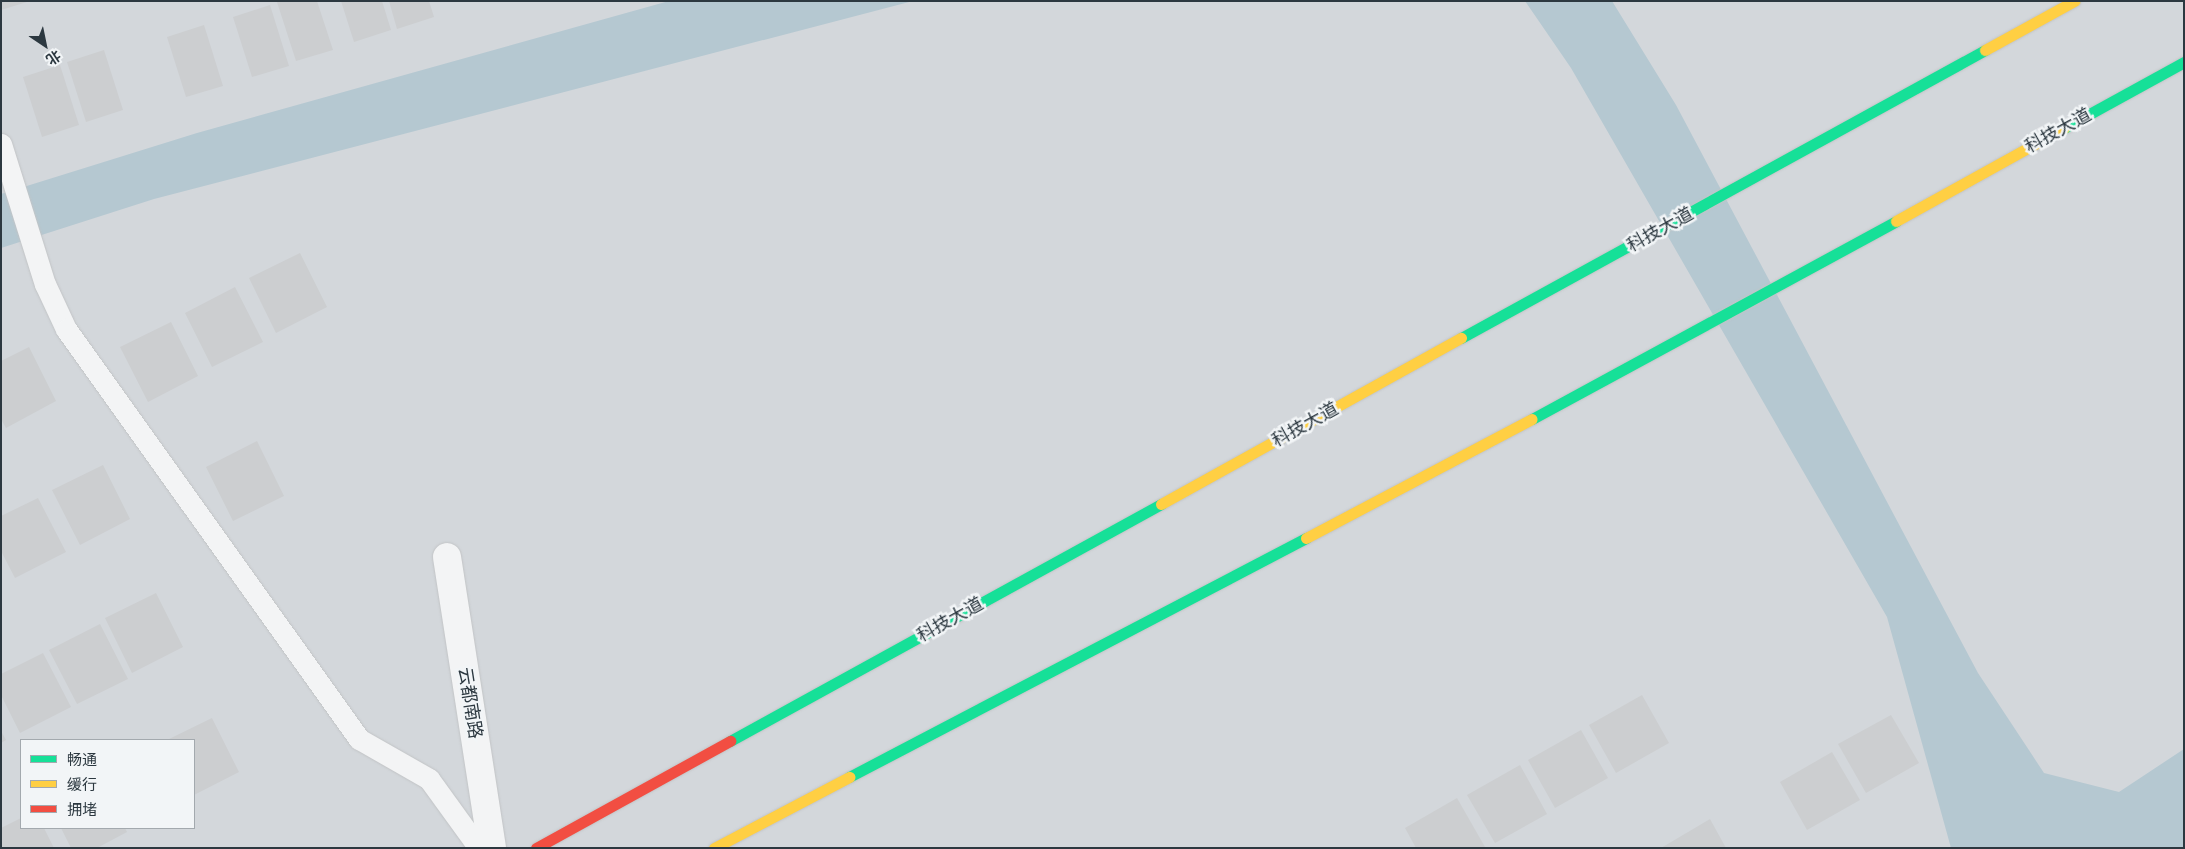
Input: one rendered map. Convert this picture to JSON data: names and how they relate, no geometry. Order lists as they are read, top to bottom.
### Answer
{
  "streets": {
    "street": ["科技大道", "云都南路"]
  },
  "legend": ["畅通", "缓行", "拥堵"],
  "north": "bottom right"
}
